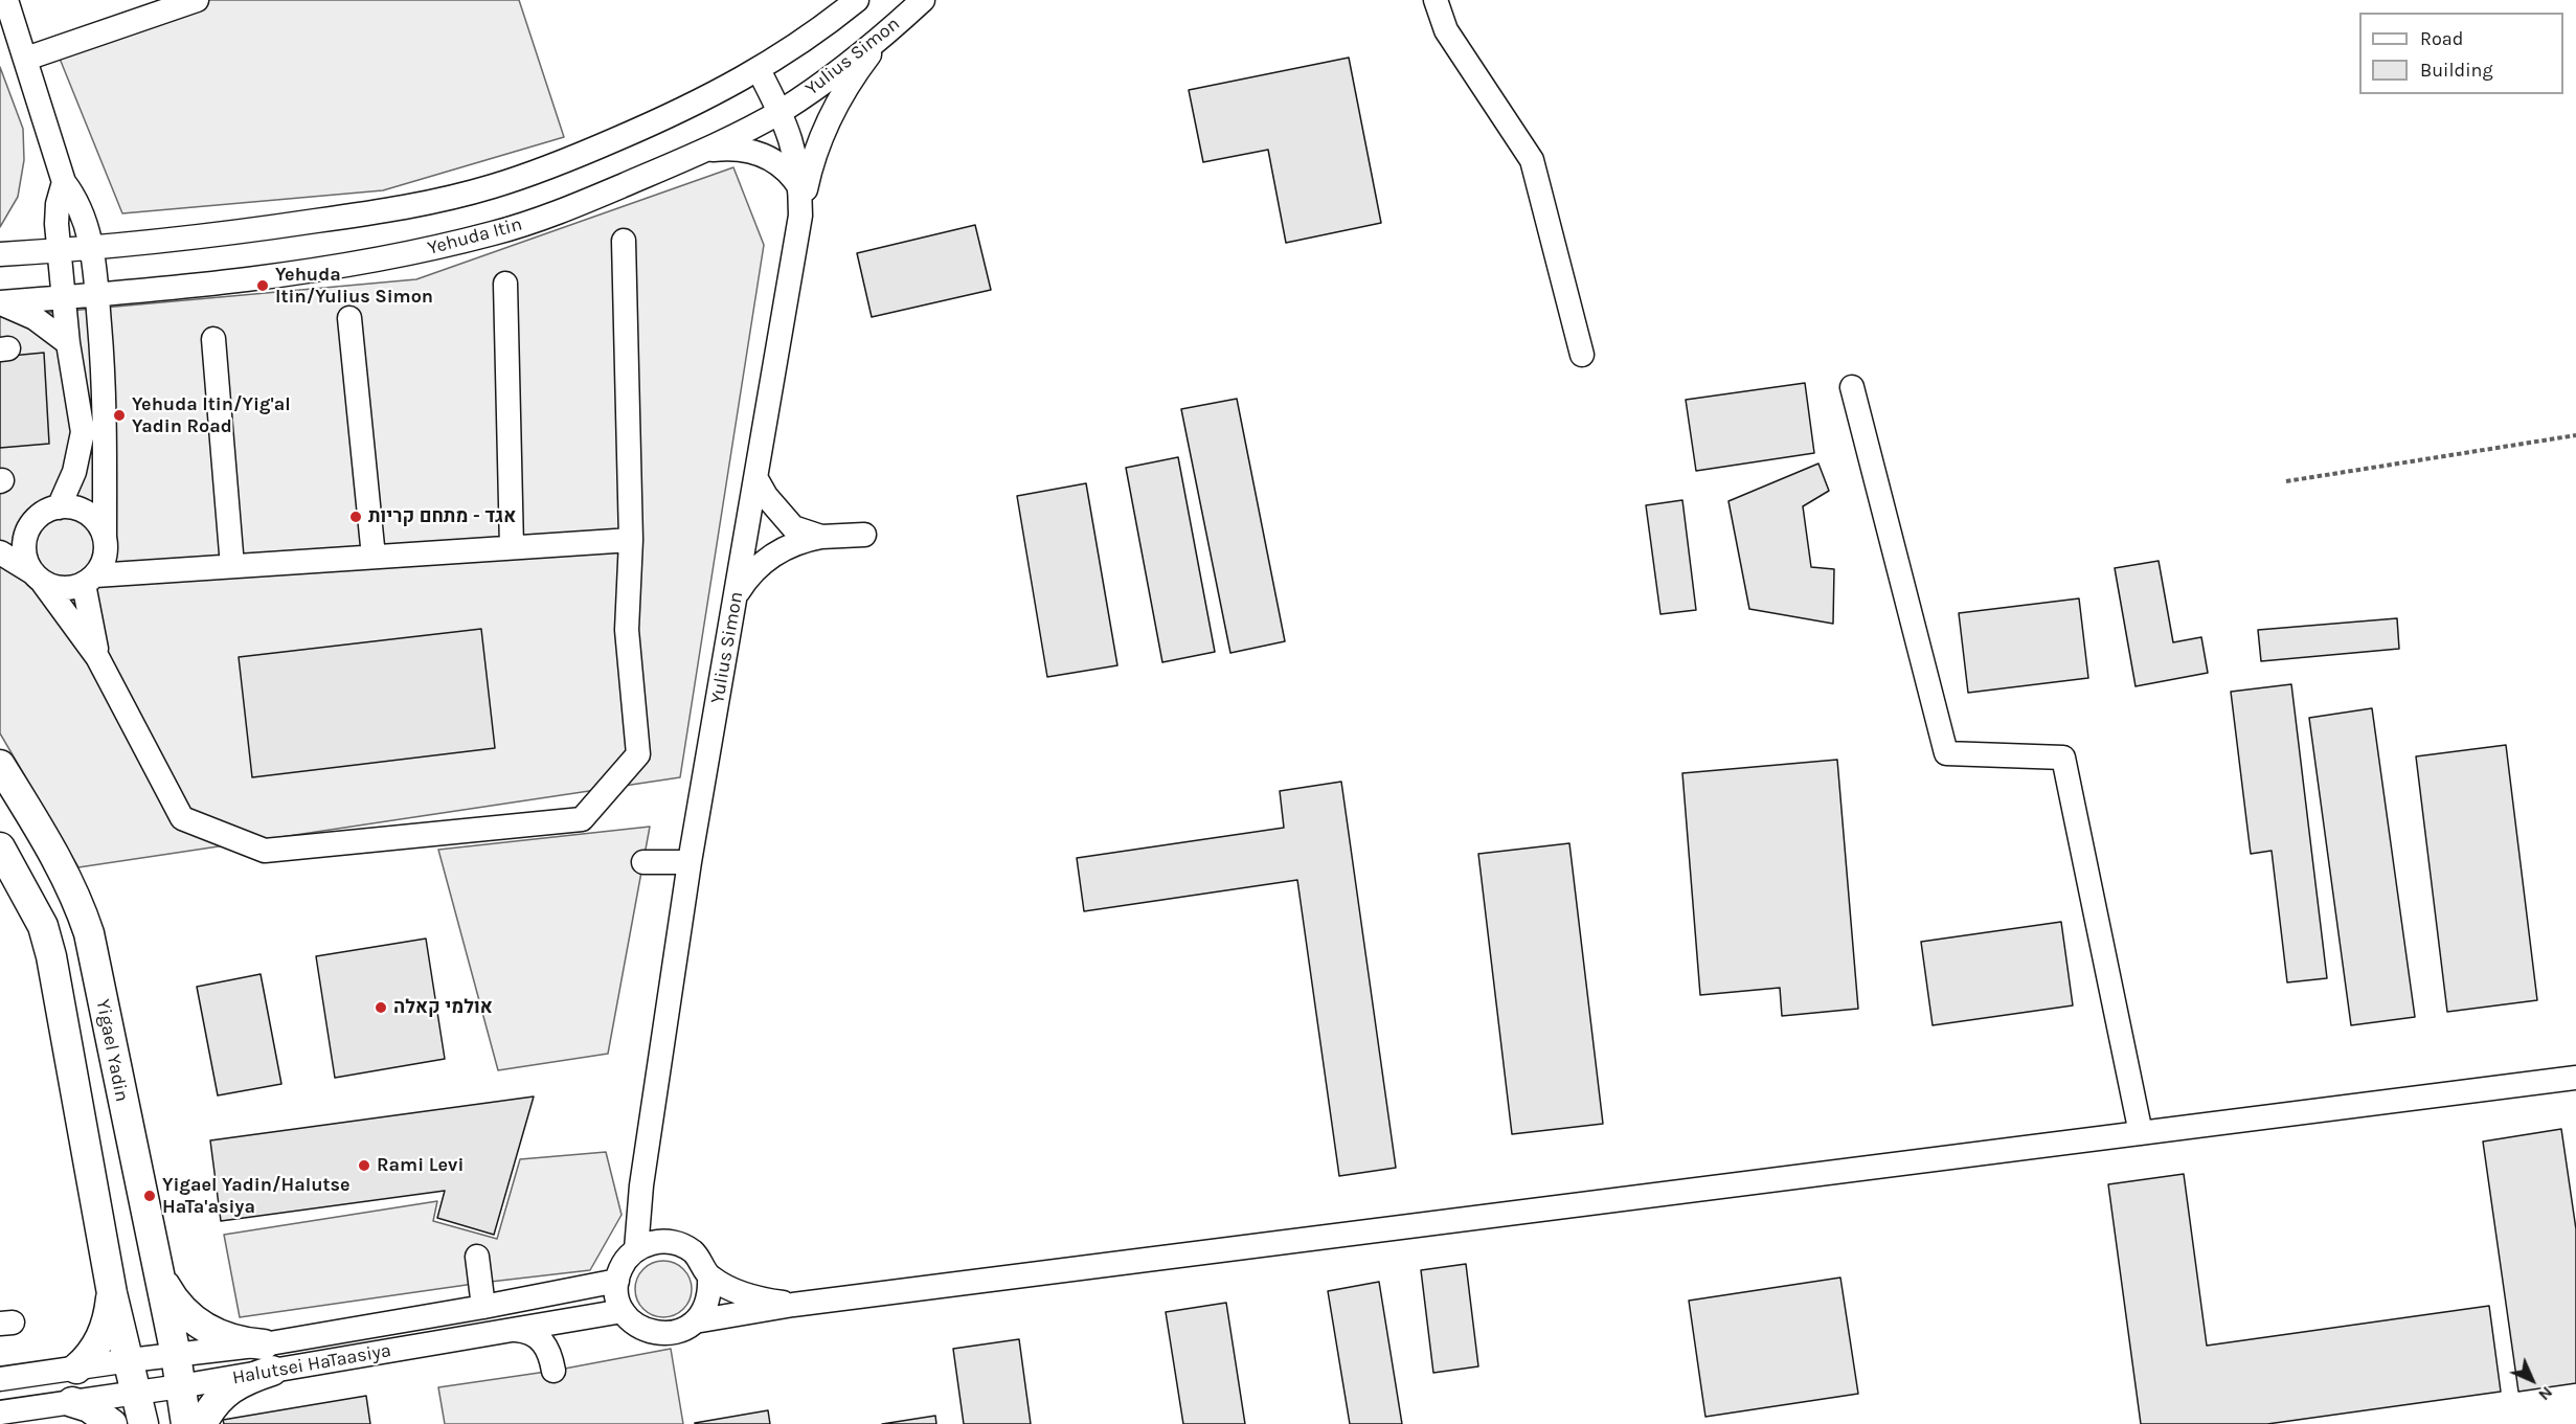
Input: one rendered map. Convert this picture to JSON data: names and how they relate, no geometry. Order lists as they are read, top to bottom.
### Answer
{
  "streets": {
    "main road": ["Yigael Yadin"],
    "street": ["Yulius Simon", "Yehuda Itin", "Halutsei HaTaasiya"]
  },
  "crossings": [
    ["Yulius Simon", "Yehuda Itin"],
    ["Yulius Simon", "Halutsei HaTaasiya"],
    ["Yigael Yadin", "Halutsei HaTaasiya"]
  ],
  "places": [
    "Yehuda Itin/Yulius Simon",
    "Yehuda Itin/Yig'al Yadin Road",
    "אגד - מתחם קריות",
    "אולמי קאלה",
    "Rami Levi",
    "Yigael Yadin/Halutse HaTa'asiya"
  ],
  "legend": ["Road", "Building"],
  "north": "bottom right"
}
